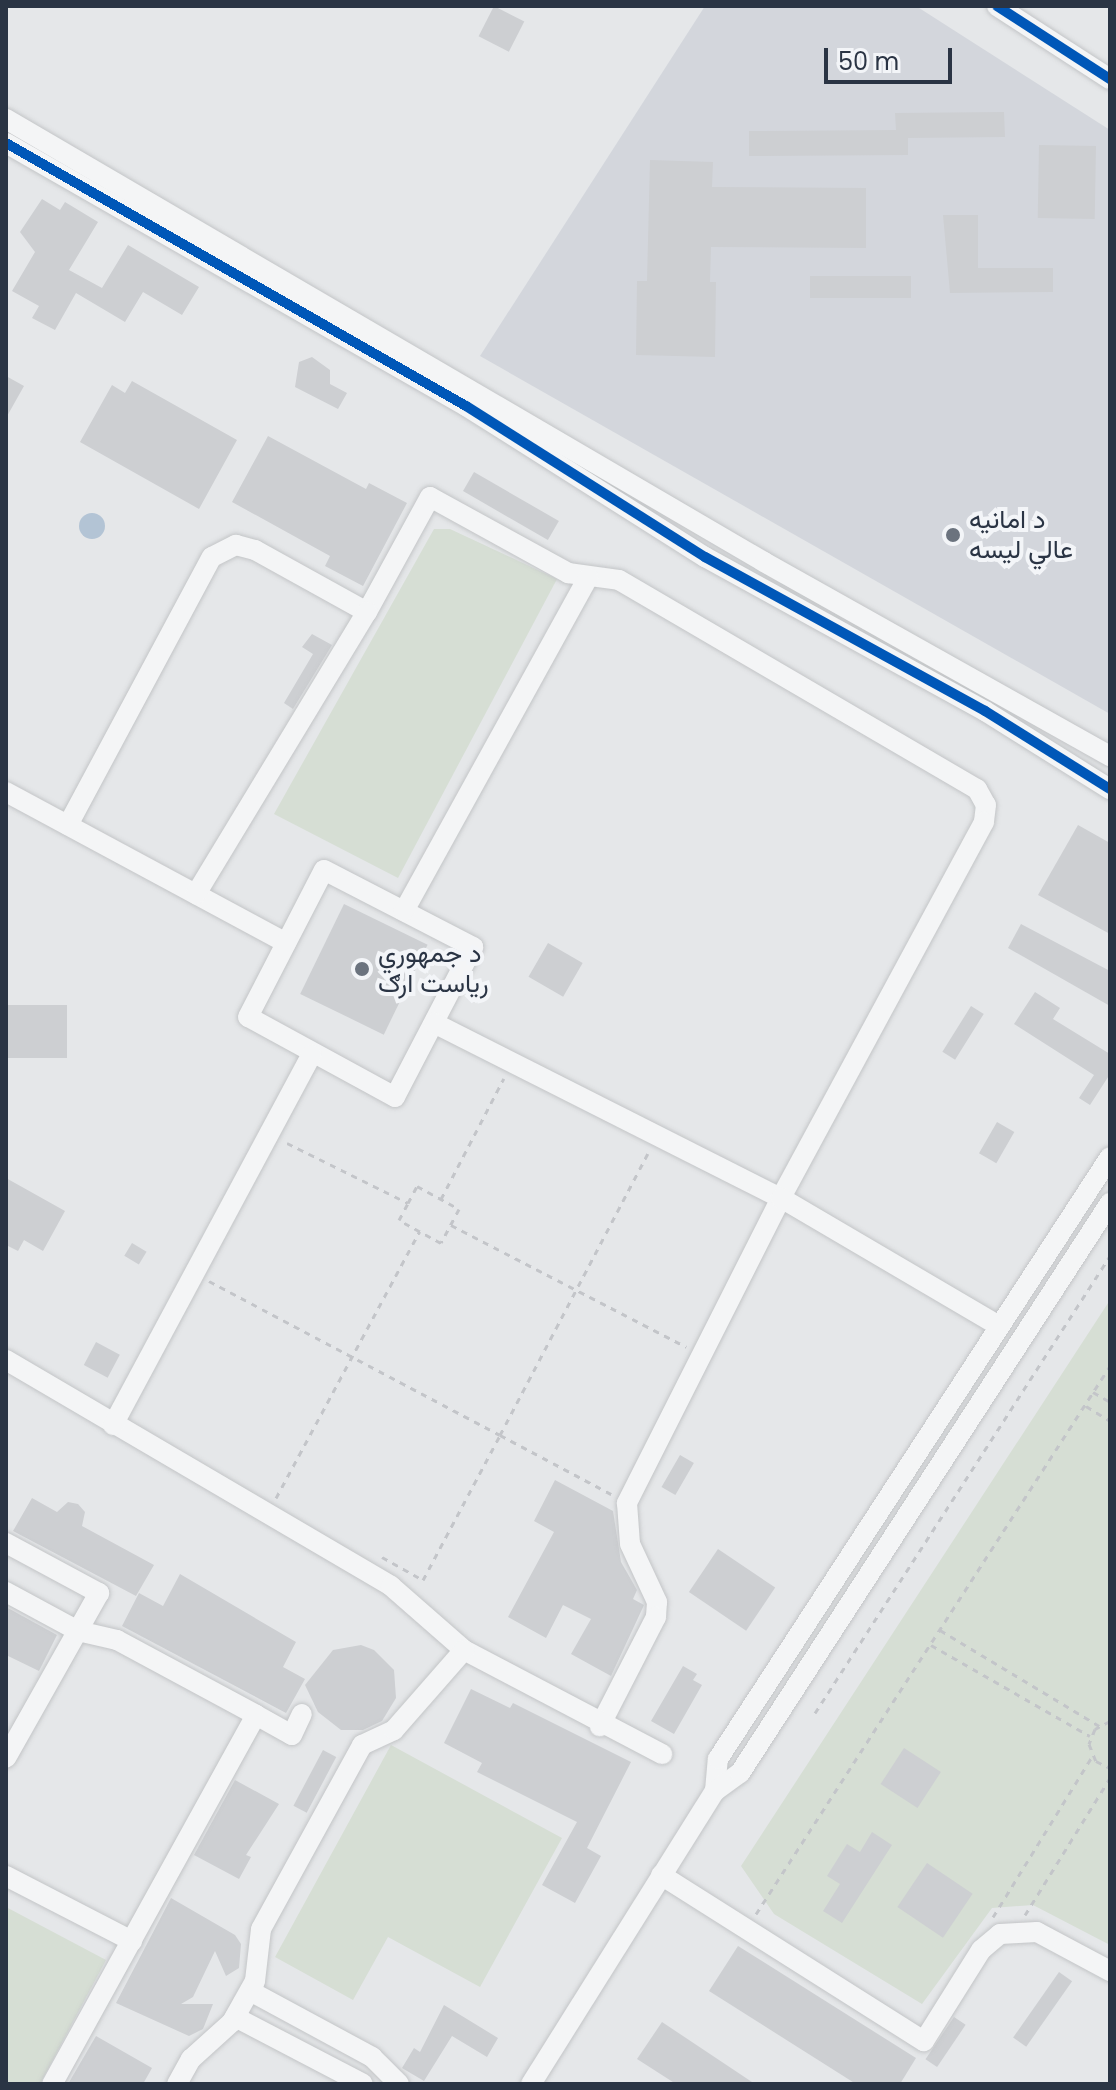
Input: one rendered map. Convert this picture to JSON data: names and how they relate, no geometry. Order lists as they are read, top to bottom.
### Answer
{
  "places": ["د امانیه عالي لیسه", "د جمهوري ریاست ارګ"],
  "scale_bar": "50 m"
}
